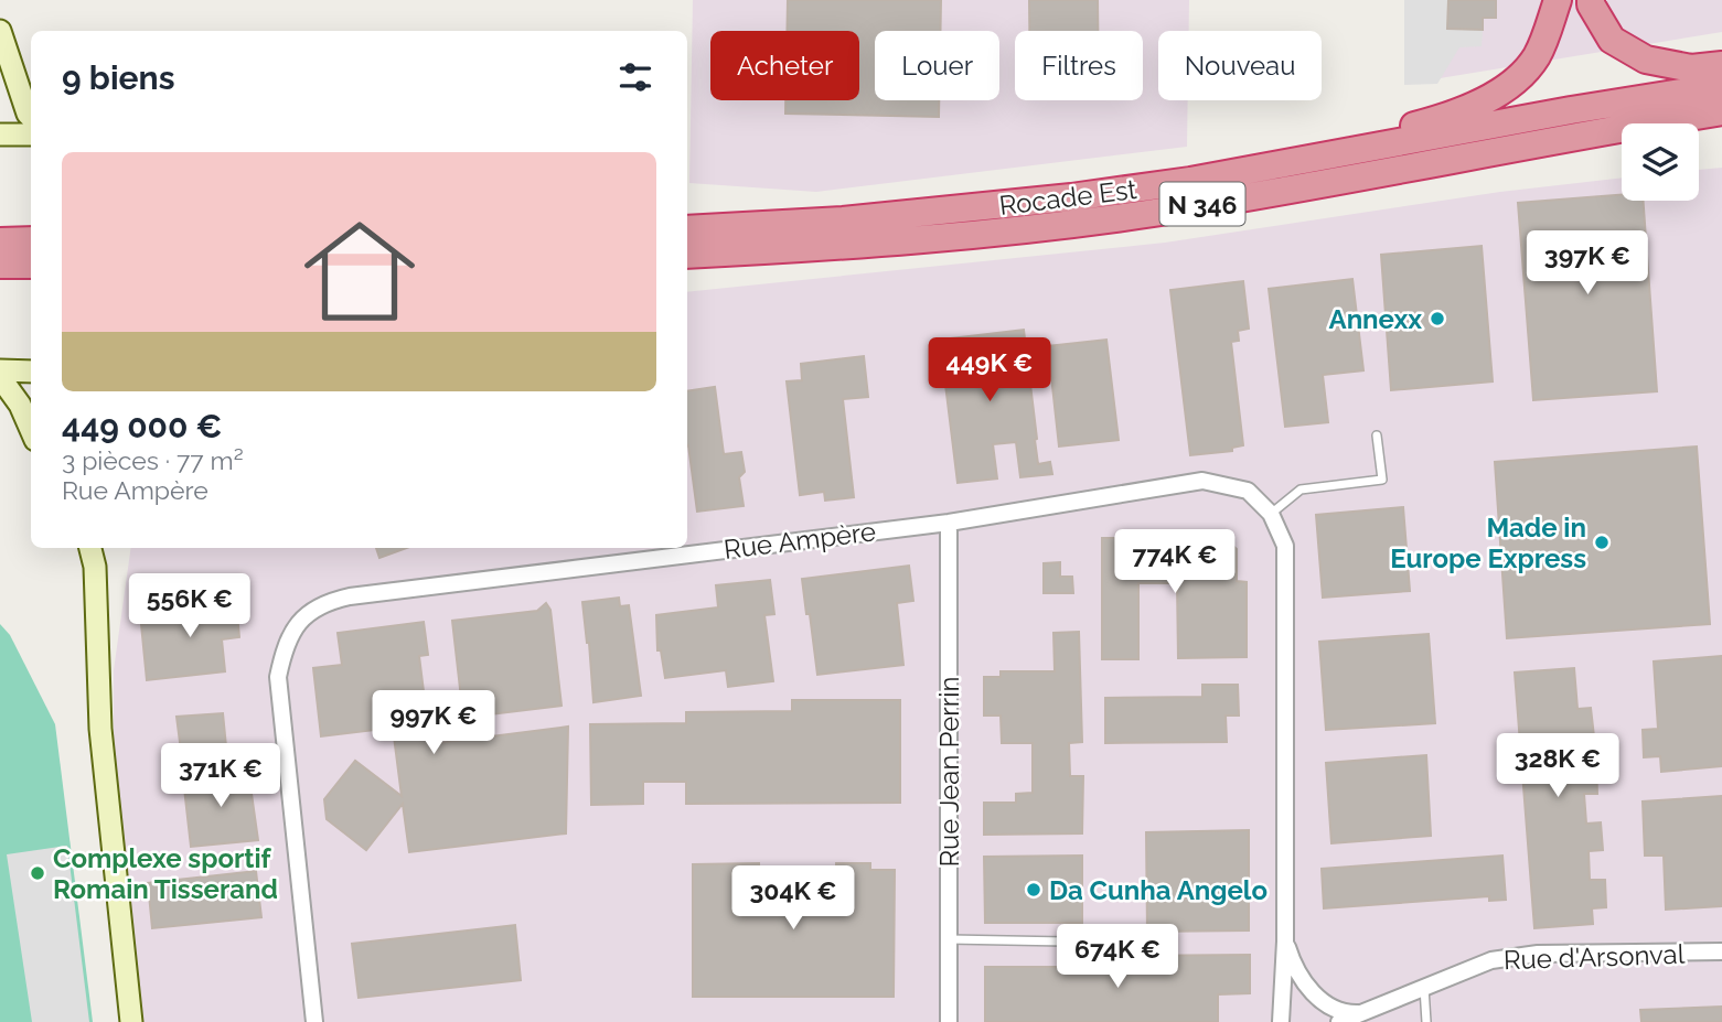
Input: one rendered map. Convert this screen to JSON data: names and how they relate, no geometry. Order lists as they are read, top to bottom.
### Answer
{
  "streets": {
    "highway": ["Rocade Est", "N 346"],
    "street": ["Rue Ampère", "Rue Jean Perrin", "Rue d'Arsonval"]
  },
  "crossings": [
    ["Rue Ampère", "Rue Jean Perrin"],
    ["Rue Ampère", "Rue d'Arsonval"]
  ],
  "places": [
    "Annexx",
    "Made in Europe Express",
    "Complexe sportif Romain Tisserand",
    "Da Cunha Angelo"
  ],
  "page": {
    "chip": [
      "Acheter",
      "Louer",
      "Filtres",
      "Nouveau"
    ],
    "heading": "9 biens",
    "list": [
      {
        "name": "449 000 €",
        "note": "3 pièces · 77 m² · Rue Ampère"
      }
    ],
    "price": [
      "397K €",
      "449K €",
      "774K €",
      "556K €",
      "997K €",
      "328K €",
      "371K €",
      "304K €",
      "674K €"
    ]
  }
}
